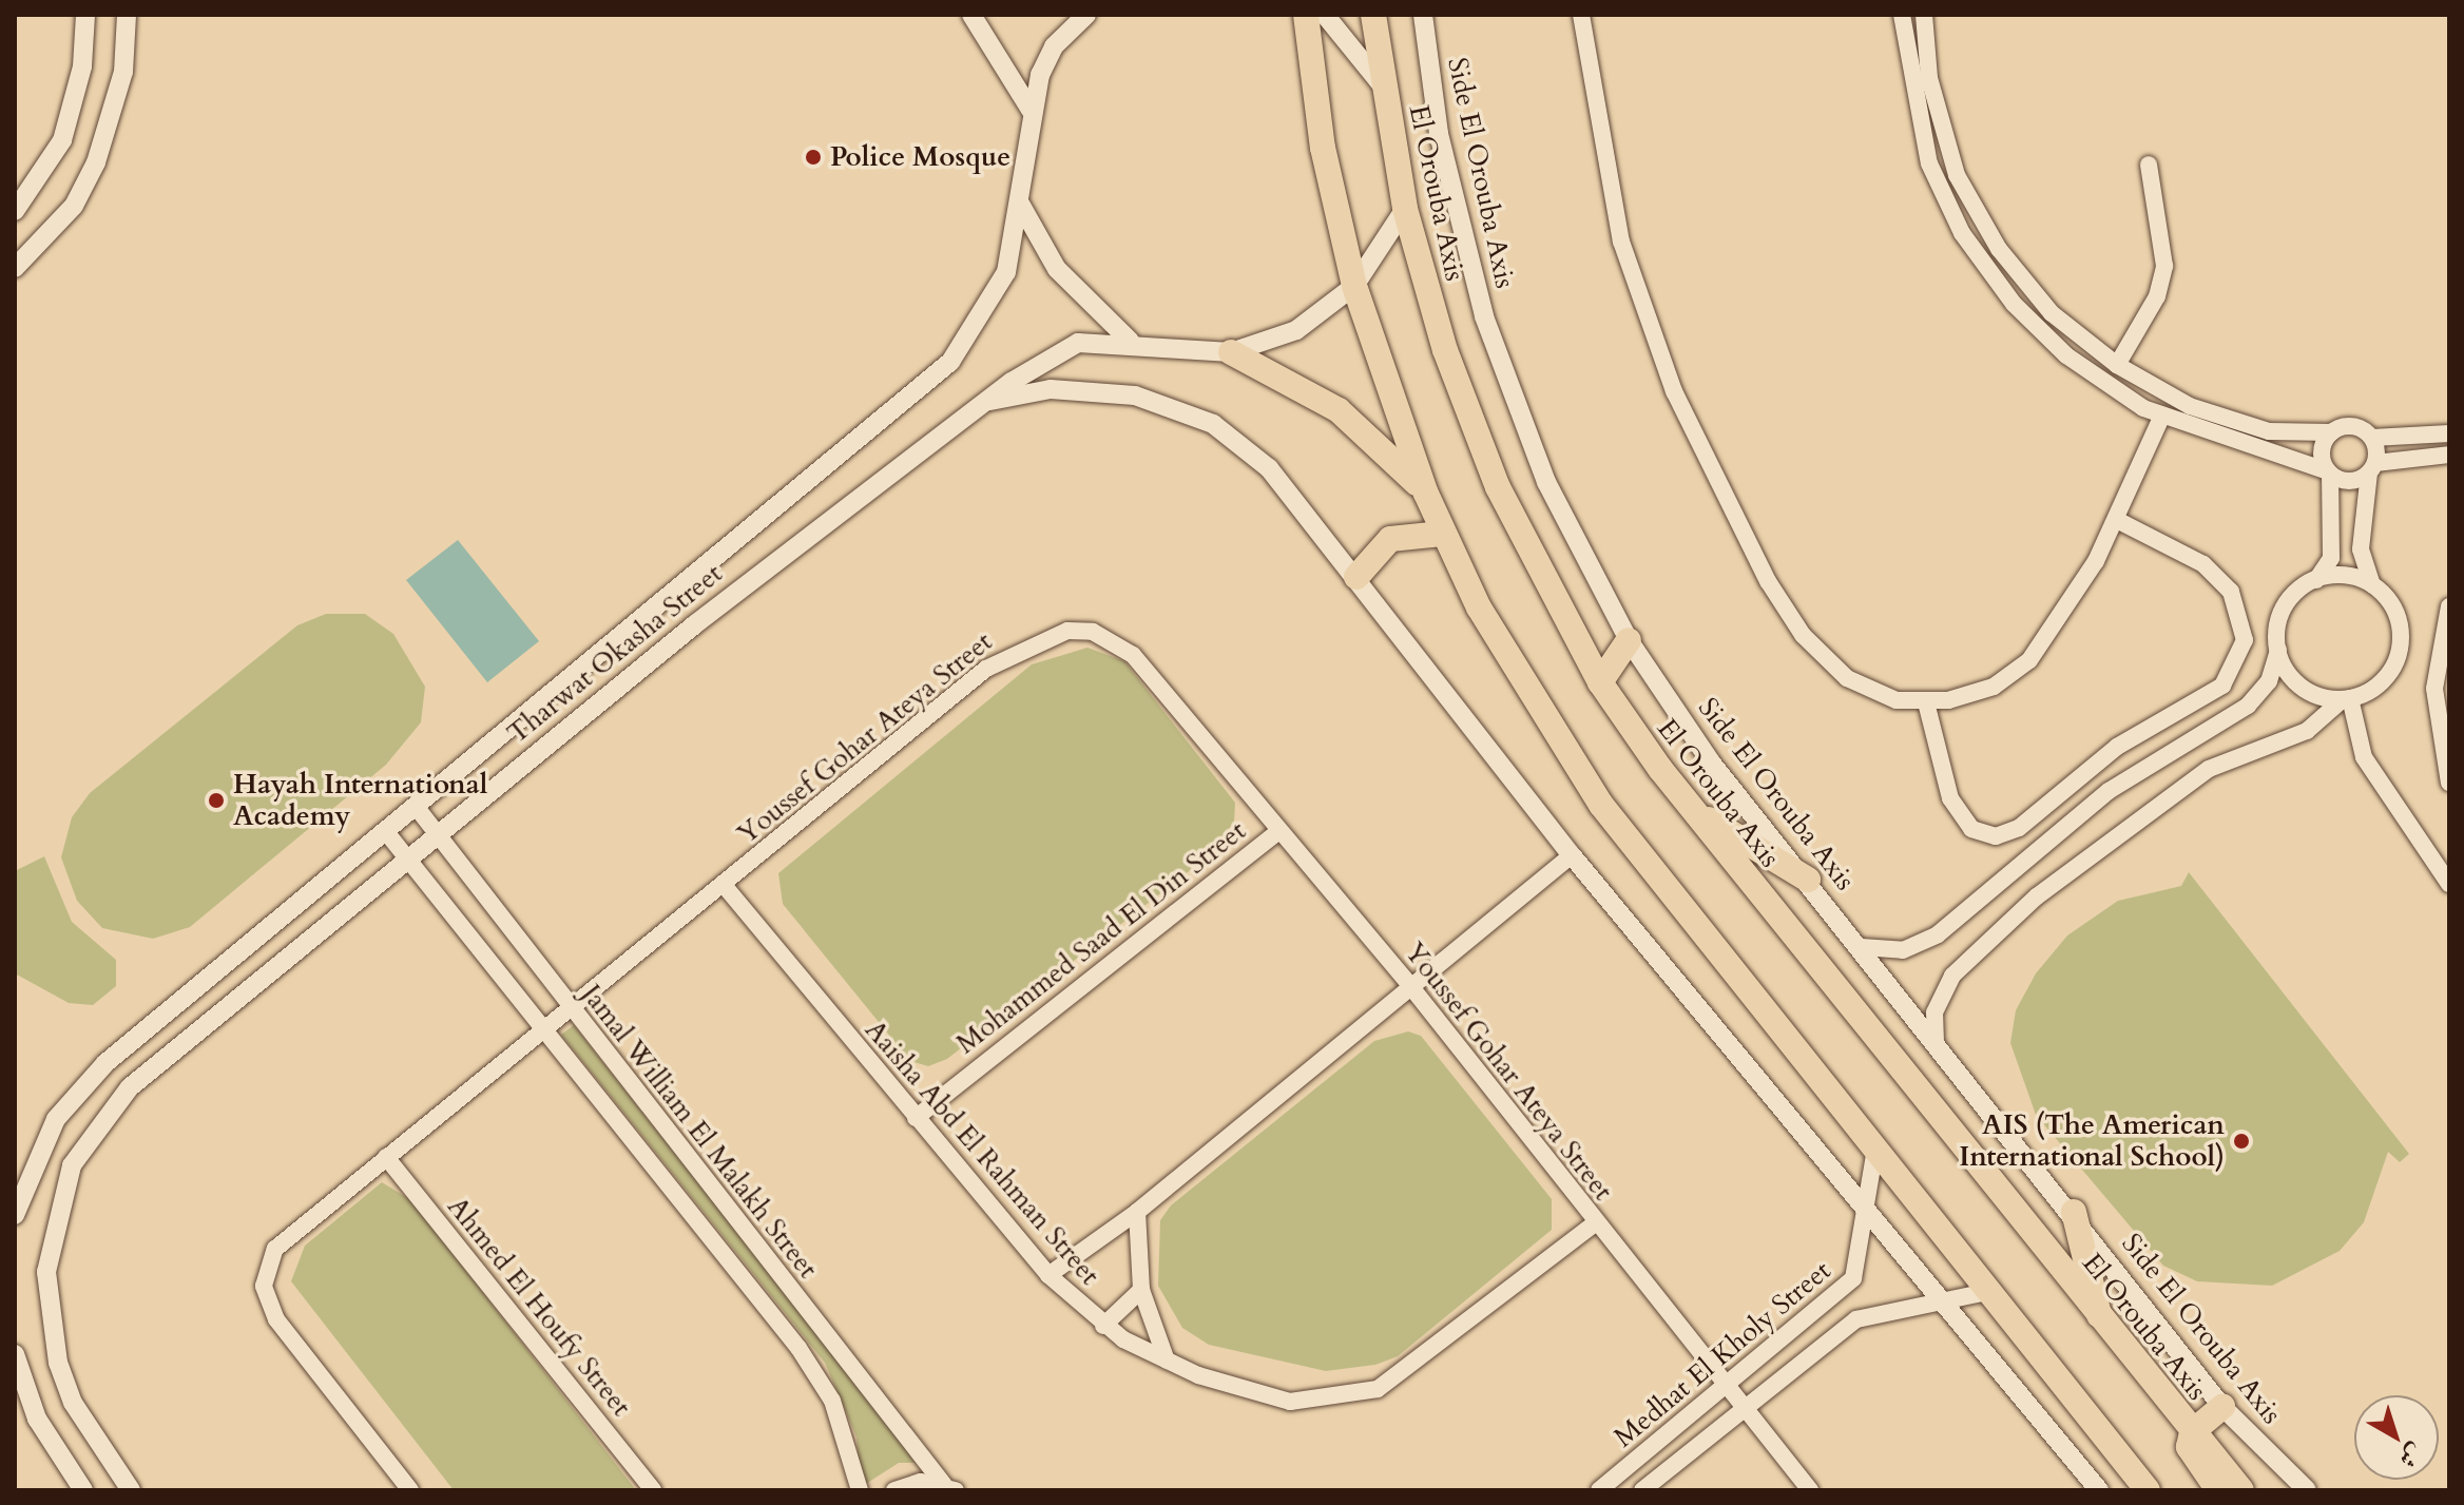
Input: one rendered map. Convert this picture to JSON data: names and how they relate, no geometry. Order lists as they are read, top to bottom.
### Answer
{
  "streets": {
    "main road": ["El Orouba Axis"],
    "street": [
      "Side El Orouba Axis",
      "Tharwat Okasha Street",
      "Youssef Gohar Ateya Street",
      "Mohammed Saad El Din Street",
      "Jamal William El Malakh Street",
      "Aaisha Abd El Rahman Street",
      "Ahmed El Houfy Street",
      "Medhat El Kholy Street"
    ]
  },
  "crossings": [
    ["El Orouba Axis", "Tharwat Okasha Street"],
    ["Tharwat Okasha Street", "Jamal William El Malakh Street"],
    ["Youssef Gohar Ateya Street", "Mohammed Saad El Din Street"],
    ["Youssef Gohar Ateya Street", "Jamal William El Malakh Street"],
    ["Youssef Gohar Ateya Street", "Aaisha Abd El Rahman Street"],
    ["Youssef Gohar Ateya Street", "Ahmed El Houfy Street"],
    ["Youssef Gohar Ateya Street", "Medhat El Kholy Street"],
    ["Mohammed Saad El Din Street", "Aaisha Abd El Rahman Street"]
  ],
  "places": ["Police Mosque", "Hayah International Academy", "AIS (The American International School)"],
  "north": "bottom right"
}
